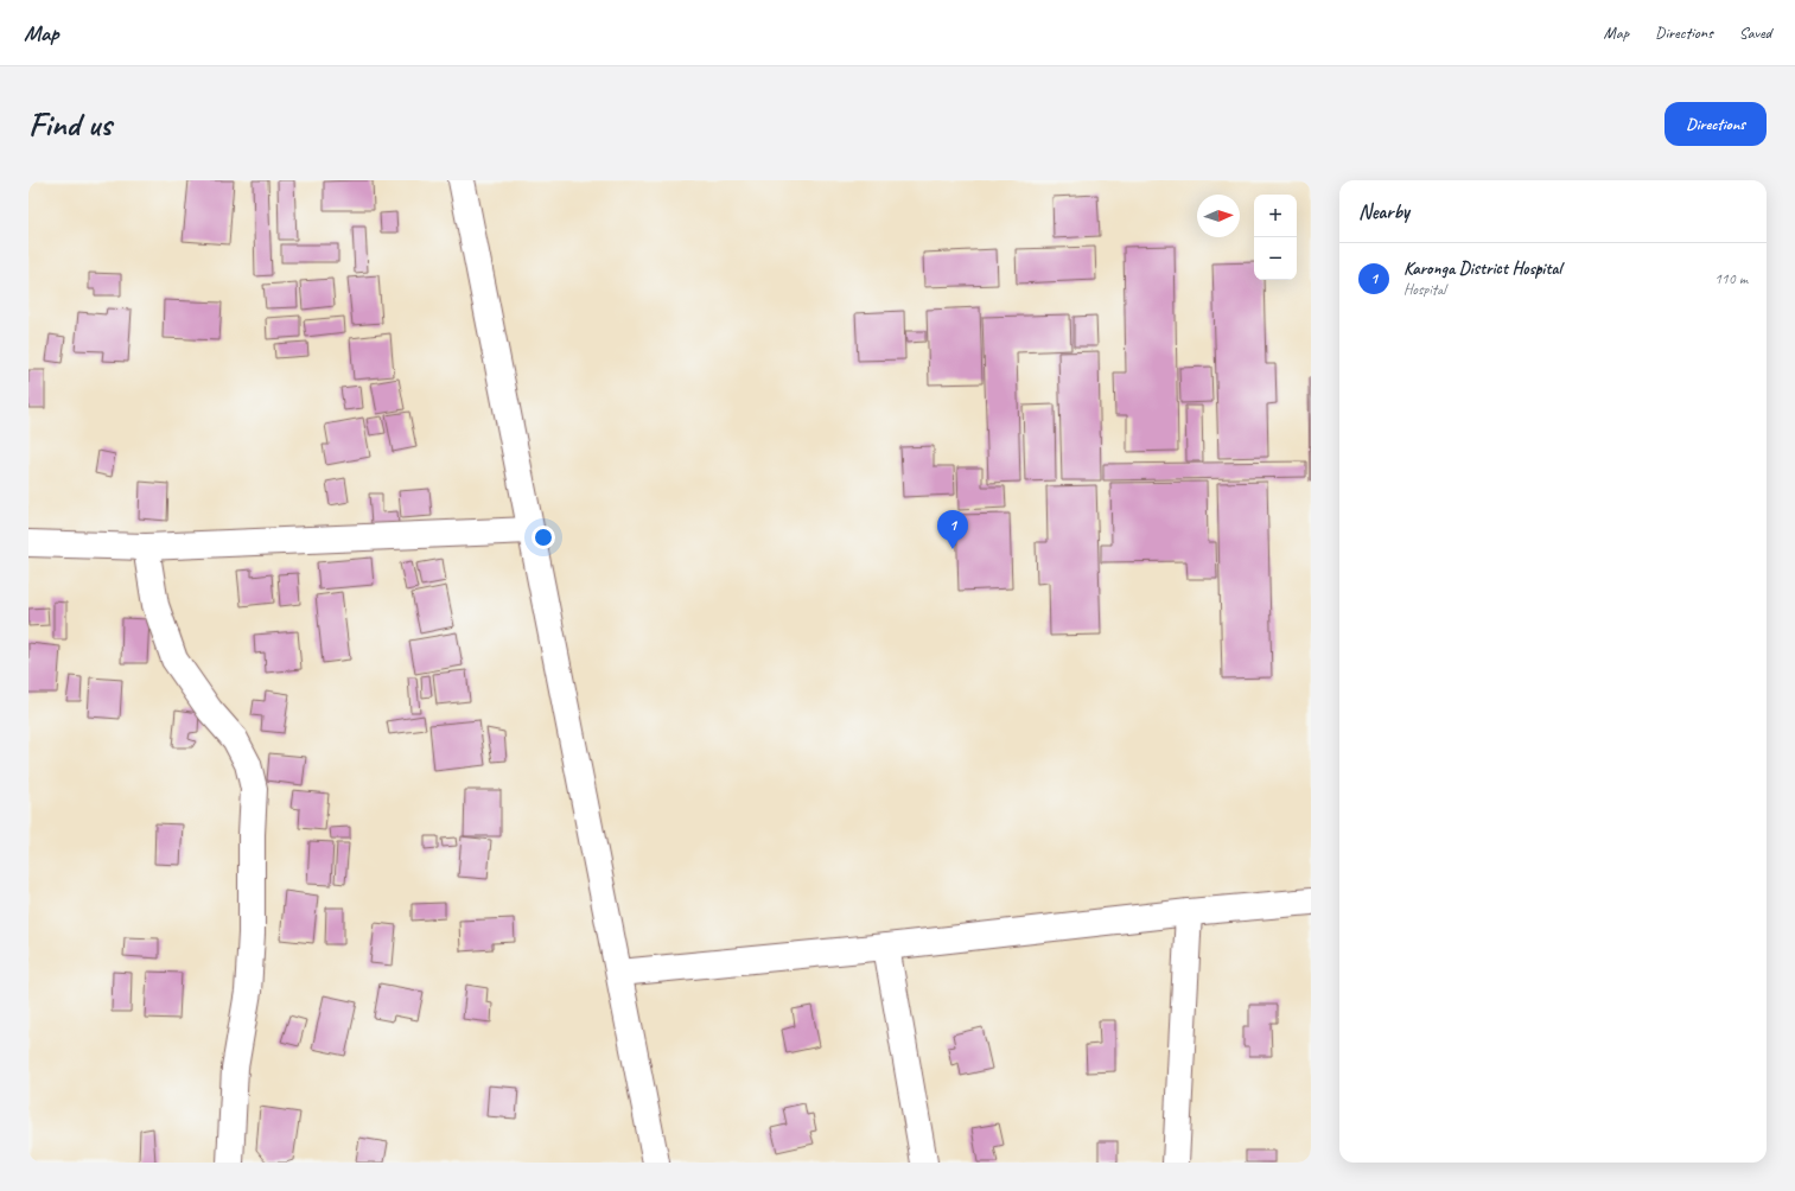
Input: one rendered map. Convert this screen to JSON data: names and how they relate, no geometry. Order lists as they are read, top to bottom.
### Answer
{
  "north": "right",
  "page": {
    "header": "Map",
    "nav": ["Map", "Directions", "Saved"],
    "buttons": "Directions",
    "title": "Find us",
    "heading": "Nearby",
    "map_buttons": ["+", "−"],
    "list": [
      {
        "mark": "1",
        "name": "Karonga District Hospital",
        "note": "Hospital",
        "value": "110 m"
      }
    ],
    "pins": "1"
  }
}
